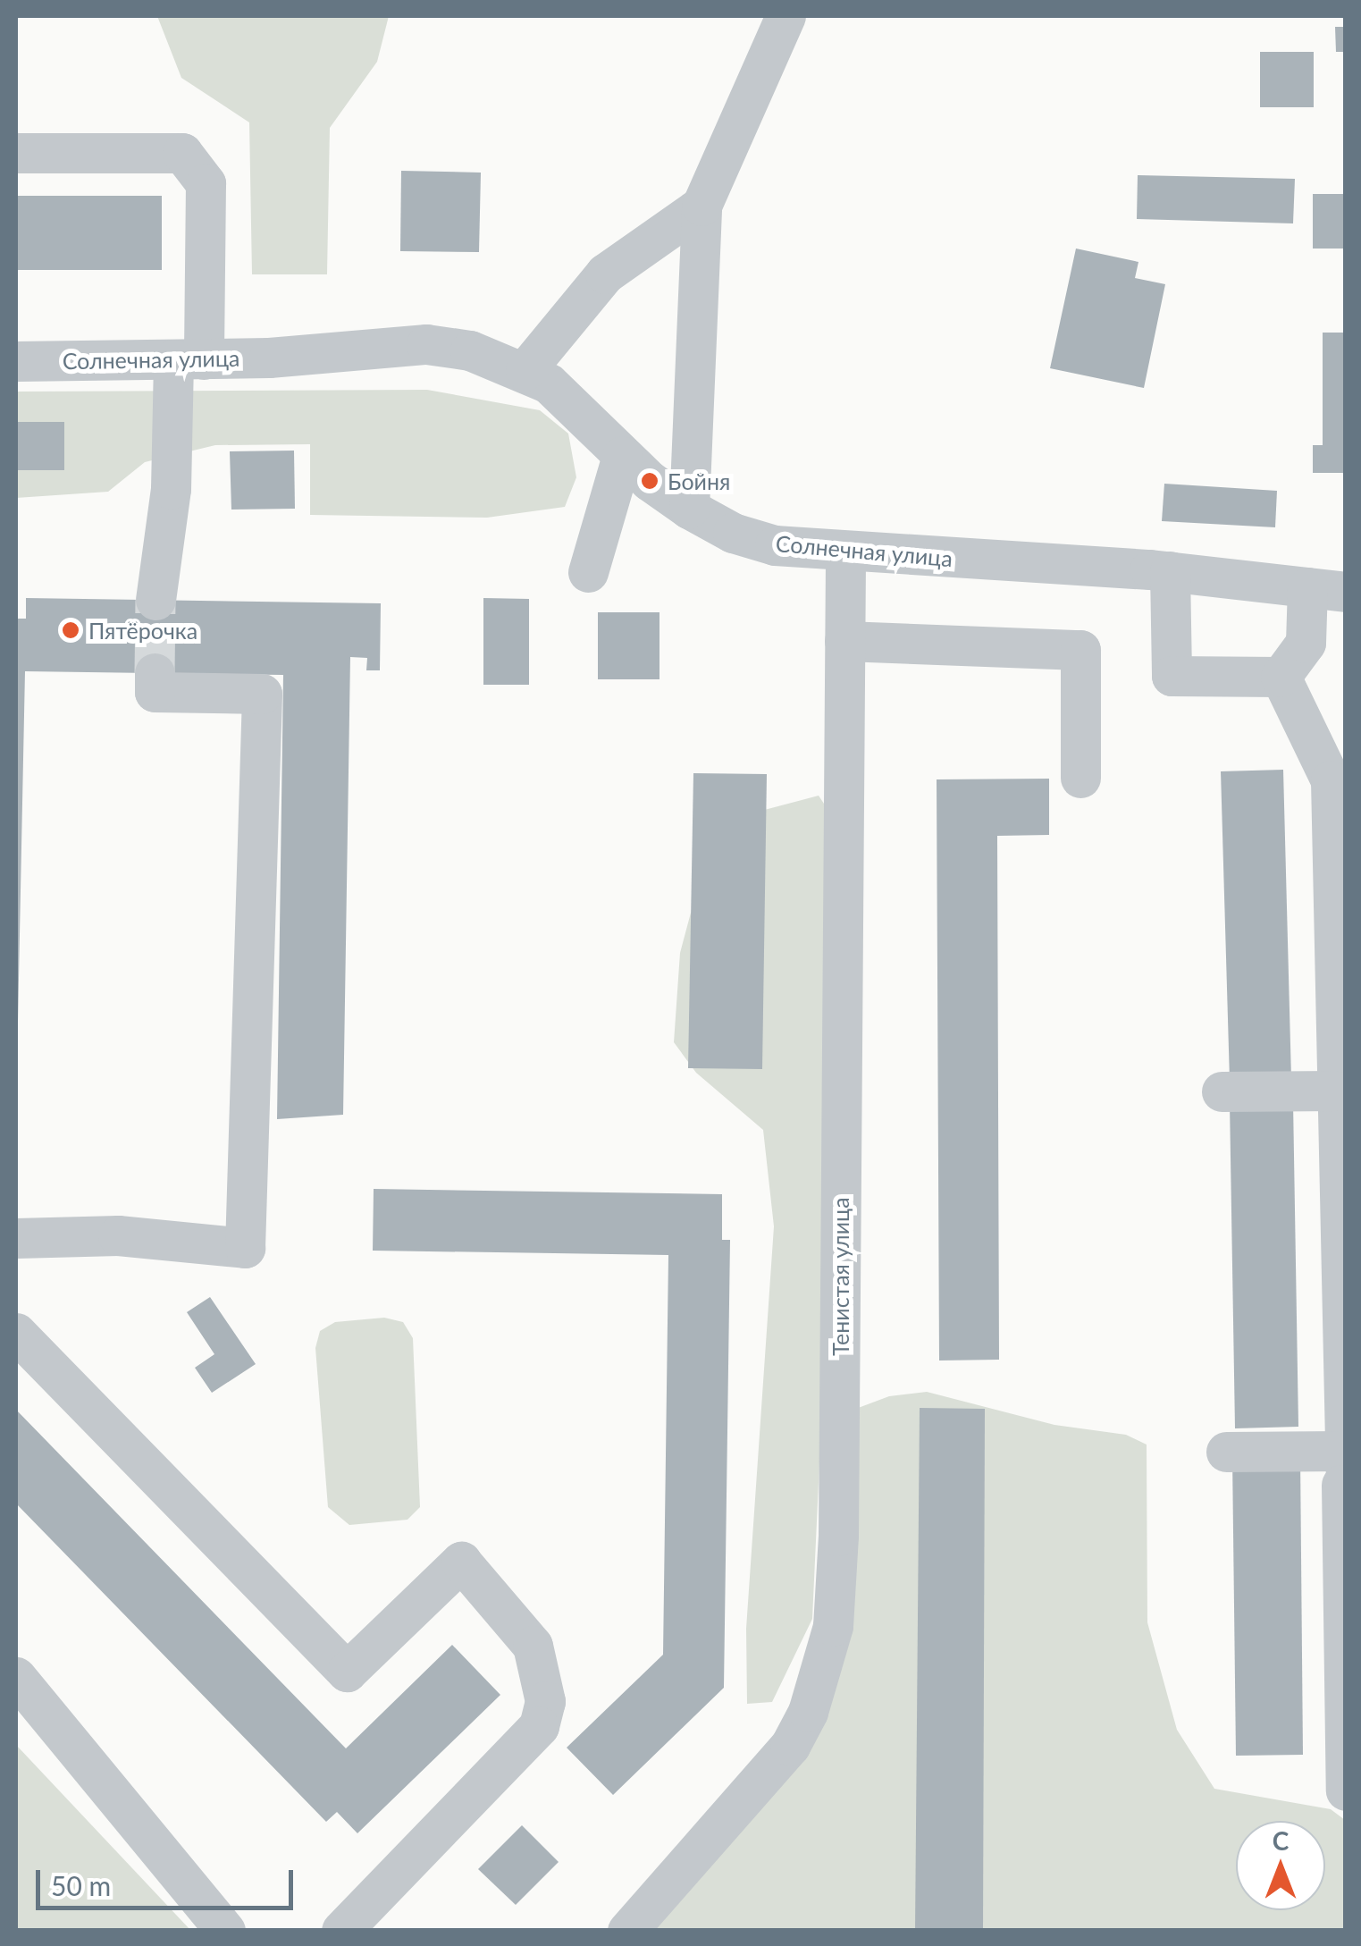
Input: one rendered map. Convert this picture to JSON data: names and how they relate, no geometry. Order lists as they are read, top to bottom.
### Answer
{
  "streets": {
    "street": ["Солнечная улица", "Тенистая улица"]
  },
  "crossings": [
    ["Солнечная улица", "Тенистая улица"]
  ],
  "places": ["Бойня", "Пятёрочка"],
  "scale_bar": "50 m",
  "north": "top"
}
